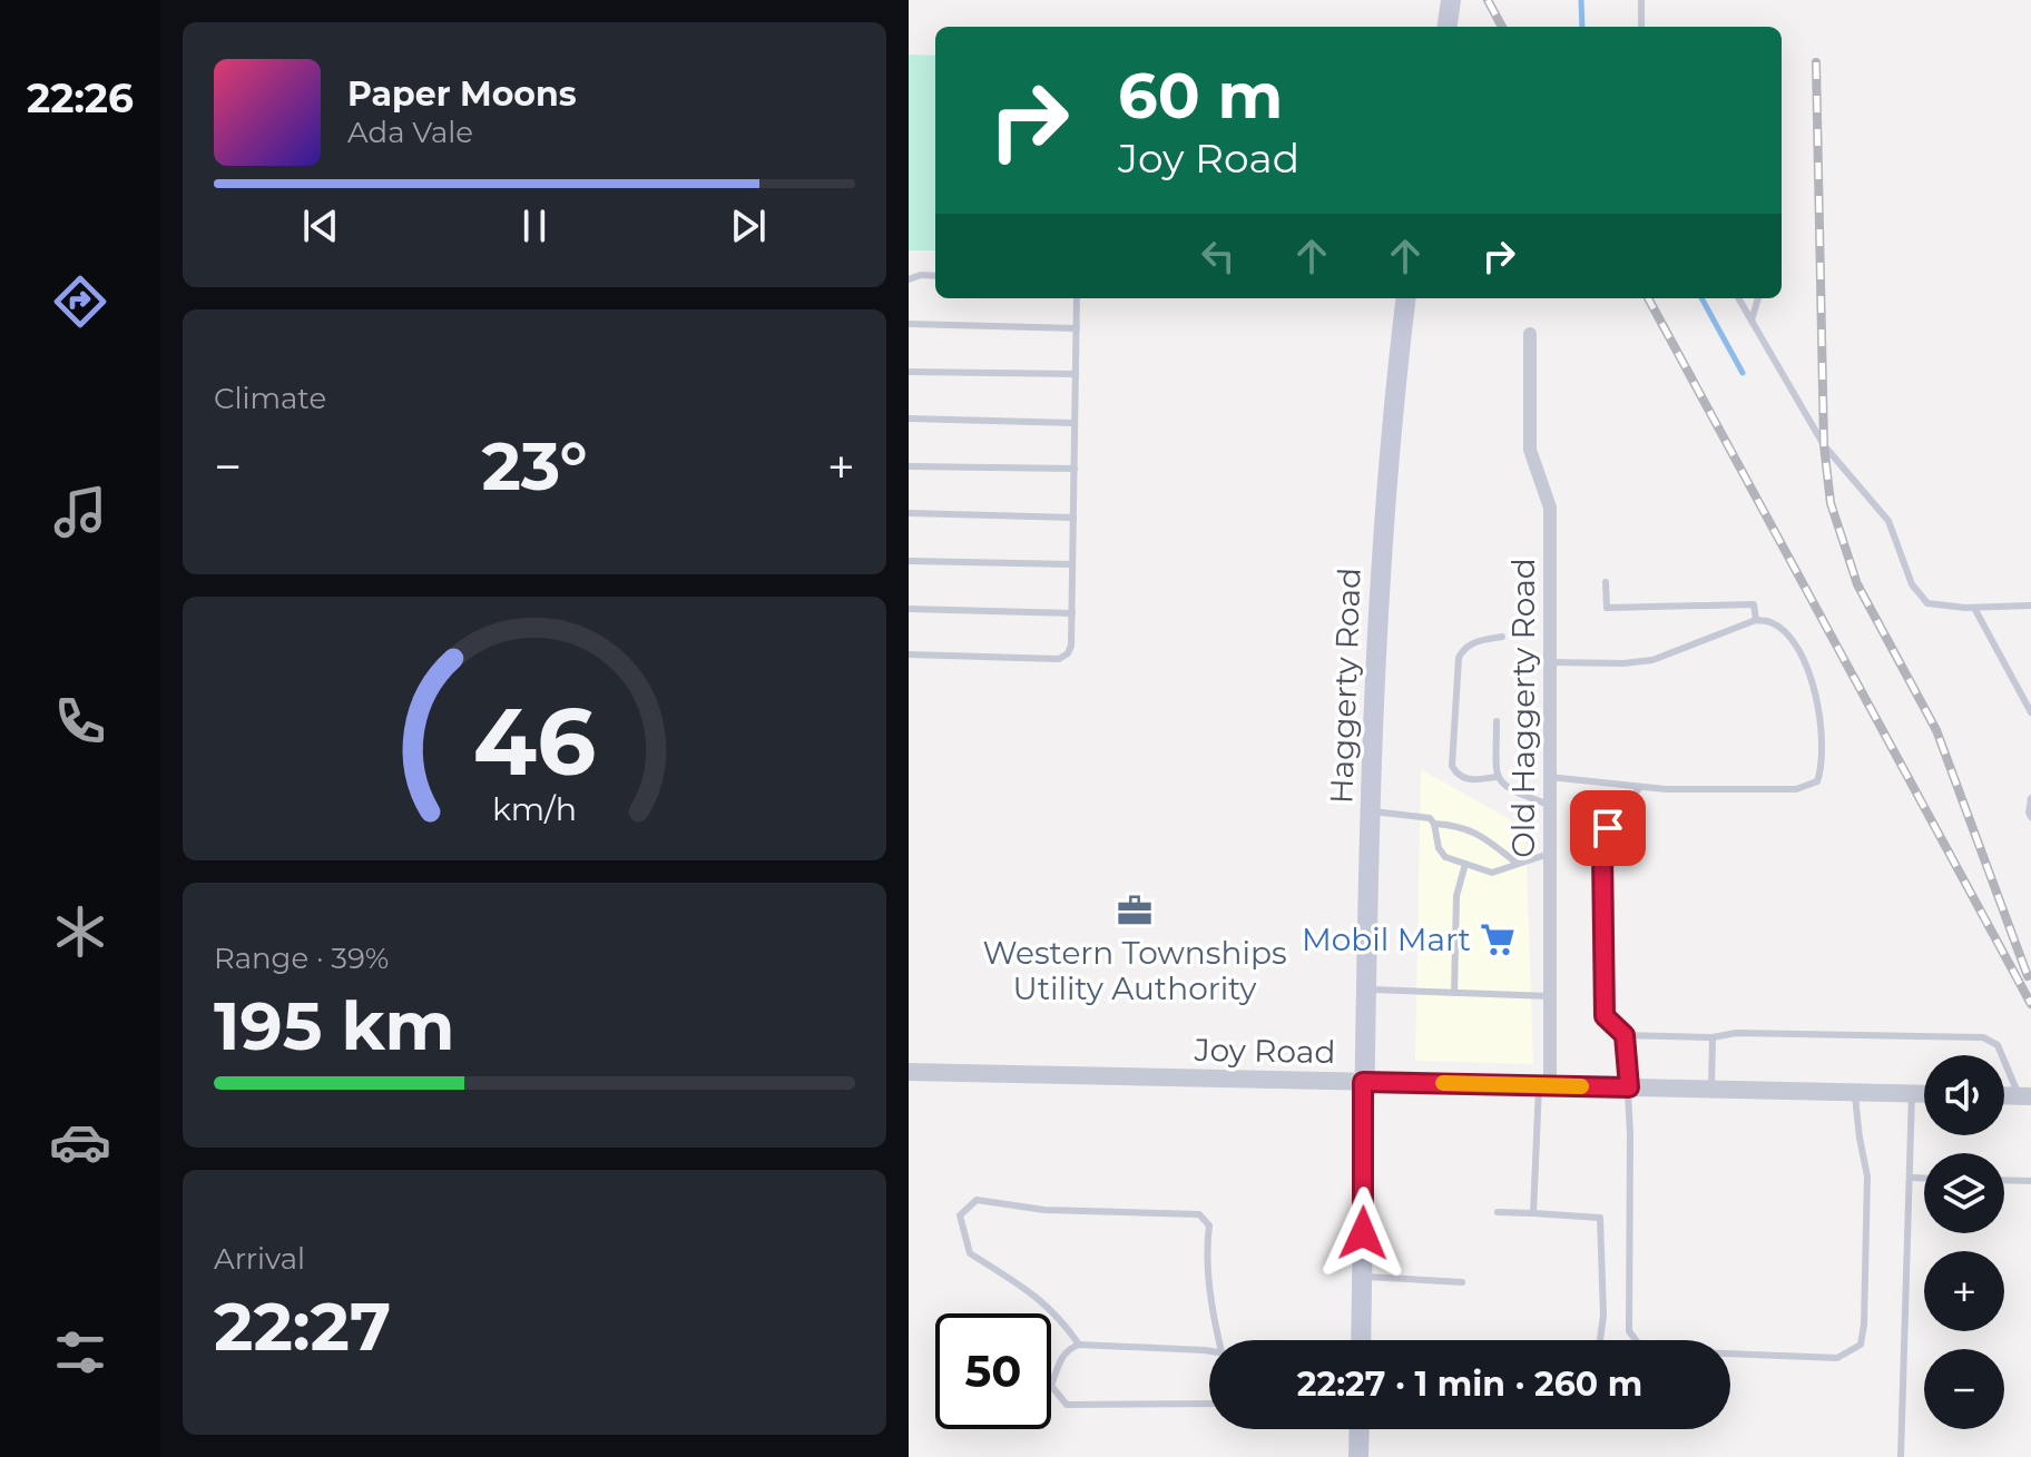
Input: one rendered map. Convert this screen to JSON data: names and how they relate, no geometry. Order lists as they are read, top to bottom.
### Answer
{
  "streets": {
    "main road": ["Haggerty Road"],
    "street": ["Old Haggerty Road", "Joy Road"]
  },
  "crossings": [
    ["Haggerty Road", "Joy Road"],
    ["Old Haggerty Road", "Joy Road"]
  ],
  "places": {
    "office": ["Western Townships Utility Authority"],
    "supermarket": ["Mobil Mart"]
  },
  "page": {
    "tabs": "22:26",
    "turn": ["60 m", "Joy Road"],
    "song": ["Paper Moons", "Ada Vale"],
    "tile": [
      "Climate",
      ["Range · 39%", "195 km"],
      ["Arrival", "22:27"]
    ],
    "heat": ["−", "23°", "+"],
    "map_buttons": ["+", "−"],
    "limit": "50",
    "trip": "22:27 · 1 min · 260 m",
    "gauge": ["46", "km/h"]
  }
}
